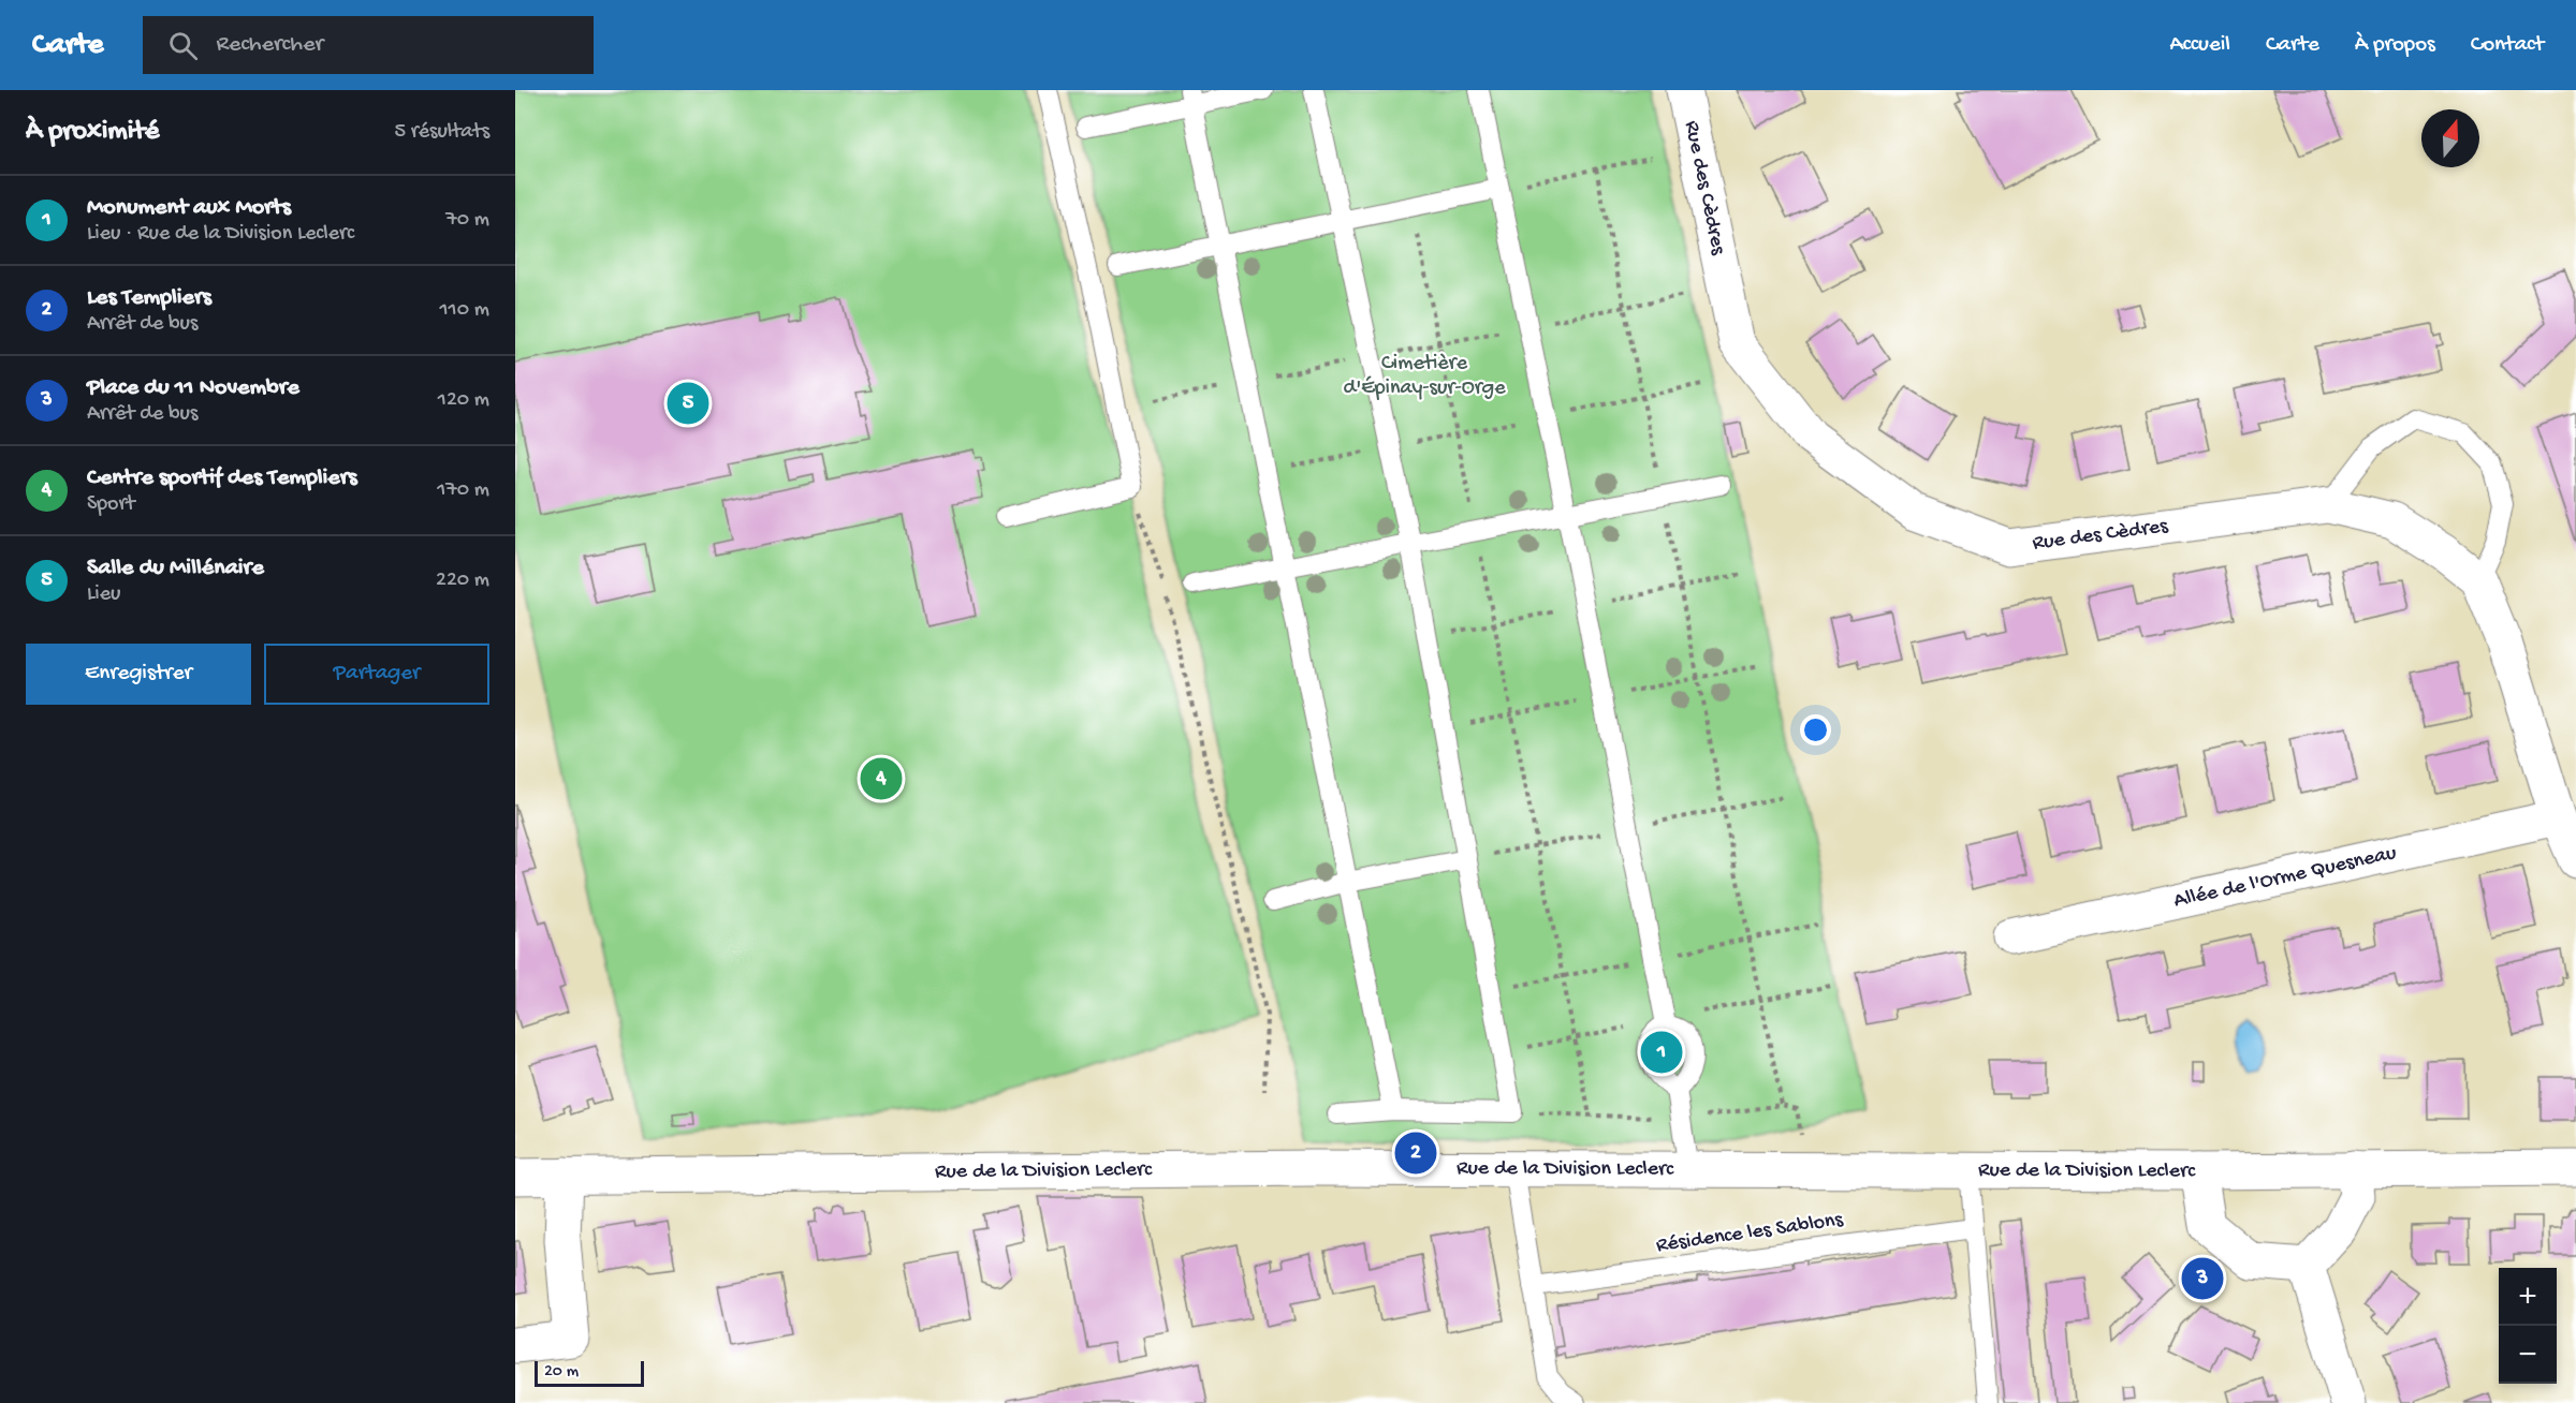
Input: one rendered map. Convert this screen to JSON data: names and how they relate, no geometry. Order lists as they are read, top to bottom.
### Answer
{
  "streets": {
    "street": ["Rue des Cèdres", "Allée de l'Orme Quesneau", "Rue de la Division Leclerc"],
    "lane": ["Résidence les Sablons"]
  },
  "crossings": [
    ["Rue des Cèdres", "Allée de l'Orme Quesneau"]
  ],
  "parks": ["Cimetière d'Épinay-sur-Orge"],
  "scale_bar": "20 m",
  "north": "top",
  "page": {
    "header": "Carte",
    "search": "Rechercher",
    "nav": [
      "Accueil",
      "Carte",
      "À propos",
      "Contact"
    ],
    "heading": ["À proximité", "5 résultats"],
    "list": [
      {
        "mark": "1",
        "name": "Monument aux Morts",
        "note": "Lieu · Rue de la Division Leclerc",
        "value": "70 m"
      },
      {
        "mark": "2",
        "name": "Les Templiers",
        "note": "Arrêt de bus",
        "value": "110 m"
      },
      {
        "mark": "3",
        "name": "Place du 11 Novembre",
        "note": "Arrêt de bus",
        "value": "120 m"
      },
      {
        "mark": "4",
        "name": "Centre sportif des Templiers",
        "note": "Sport",
        "value": "170 m"
      },
      {
        "mark": "5",
        "name": "Salle du Millénaire",
        "note": "Lieu",
        "value": "220 m"
      }
    ],
    "pins": [
      "5",
      "4",
      "1",
      "2",
      "3"
    ],
    "buttons": ["Enregistrer", "Partager"],
    "map_buttons": ["+", "−"],
    "scale": "20 m"
  }
}
